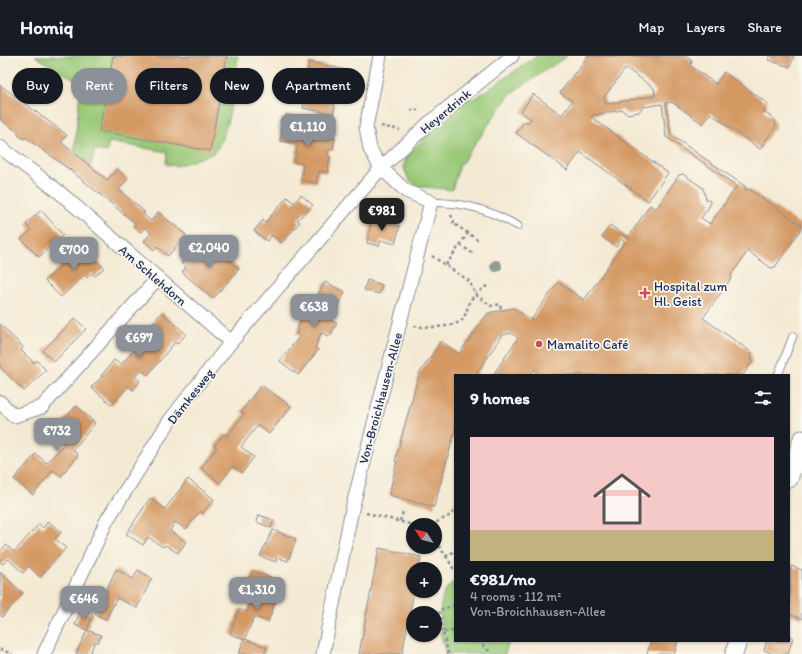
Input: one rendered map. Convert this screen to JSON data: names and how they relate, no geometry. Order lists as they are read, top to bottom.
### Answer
{
  "streets": {
    "street": [
      "Heyerdrink",
      "Am Schlehdorn",
      "Dämkesweg",
      "Von-Broichhausen-Allee"
    ]
  },
  "crossings": [
    ["Heyerdrink", "Dämkesweg"],
    ["Am Schlehdorn", "Dämkesweg"]
  ],
  "places": {
    "health": ["Hospital zum Hl. Geist"],
    "other": ["Mamalito Café"]
  },
  "north": "top left",
  "page": {
    "header": "Homiq",
    "nav": ["Map", "Layers", "Share"],
    "chip": [
      "Buy",
      "Rent",
      "Filters",
      "New",
      "Apartment"
    ],
    "price": [
      "€1,110",
      "€981",
      "€2,040",
      "€700",
      "€638",
      "€697",
      "€732",
      "€1,310",
      "€646"
    ],
    "heading": "9 homes",
    "list": [
      {
        "name": "€981/mo",
        "note": "4 rooms · 112 m² · Von-Broichhausen-Allee"
      }
    ],
    "map_buttons": ["+", "−"]
  }
}
